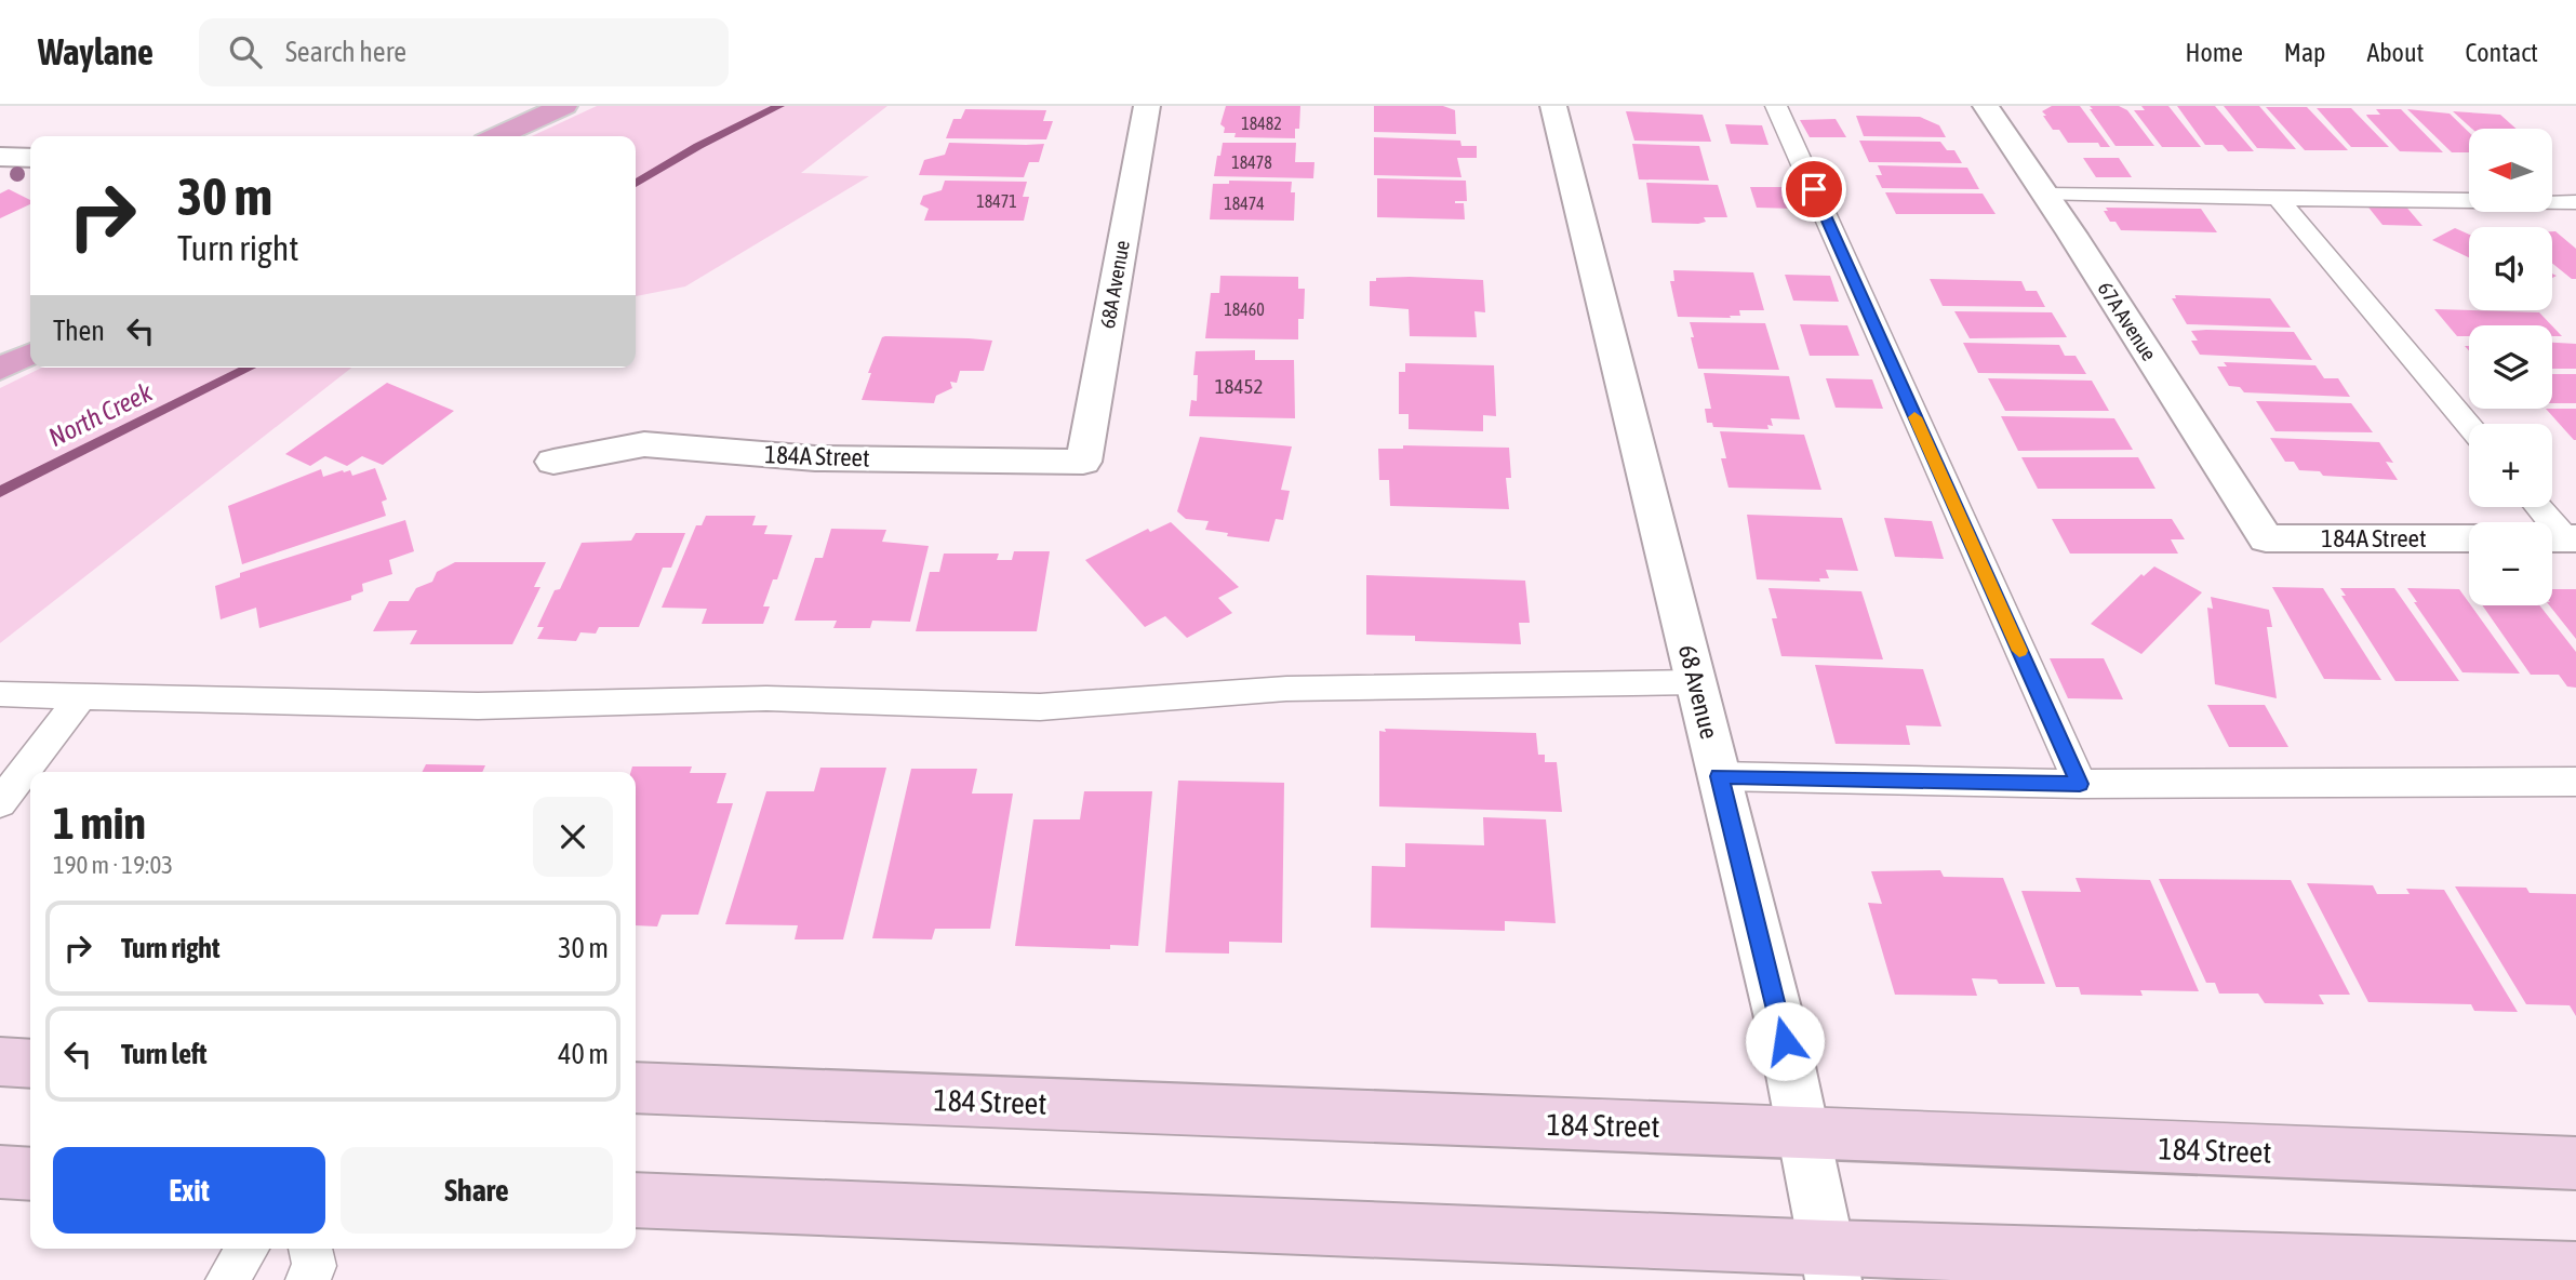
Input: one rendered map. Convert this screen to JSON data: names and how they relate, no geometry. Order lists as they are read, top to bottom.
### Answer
{
  "streets": {
    "main road": ["184 Street"],
    "street": [
      "68A Avenue",
      "67A Avenue",
      "184A Street",
      "68 Avenue"
    ]
  },
  "crossings": [
    ["68A Avenue", "184A Street"],
    ["67A Avenue", "184A Street"],
    ["68 Avenue", "184 Street"]
  ],
  "water": ["North Creek"],
  "house_numbers": [
    "18482",
    "18478",
    "18471",
    "18474",
    "18460",
    "18452"
  ],
  "north": "left",
  "page": {
    "header": "Waylane",
    "search": "Search here",
    "nav": [
      "Home",
      "Map",
      "About",
      "Contact"
    ],
    "map_buttons": ["+", "−"],
    "turn": ["30 m", "Turn right"],
    "then": "Then",
    "heading": ["1 min", "190 m · 19:03"],
    "list": [
      {
        "name": "Turn right",
        "value": "30 m"
      },
      {
        "name": "Turn left",
        "value": "40 m"
      }
    ],
    "buttons": ["Exit", "Share"]
  }
}
